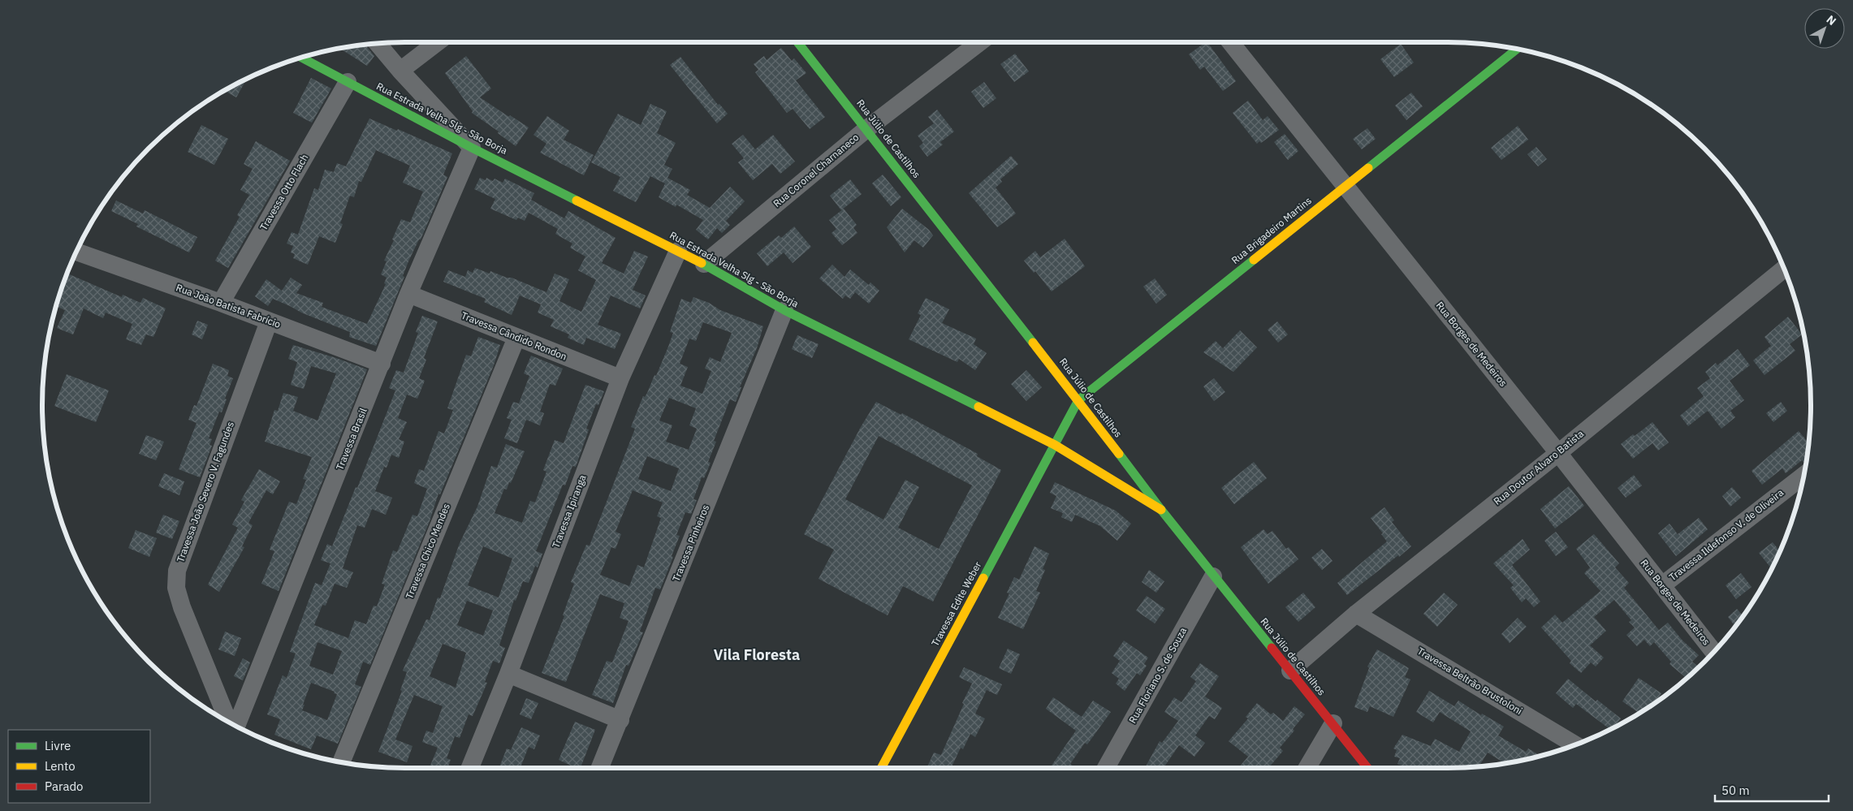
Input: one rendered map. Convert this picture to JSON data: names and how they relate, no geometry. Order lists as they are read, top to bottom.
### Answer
{
  "streets": {
    "street": [
      "Rua Estrada Velha Slg - São Borja",
      "Rua Júlio de Castilhos",
      "Rua Coronel Charnaneco",
      "Travessa Otto Flach",
      "Rua Brigadeiro Martins",
      "Rua João Batista Fabrício",
      "Travessa Cândido Rondon",
      "Rua Borges de Medeiros",
      "Travessa Brasil",
      "Rua Doutor Alvaro Batista",
      "Travessa João Severo V. Fagundes",
      "Travessa Ipiranga",
      "Travessa Ildefonso V. de Oliveira",
      "Travessa Pinheiros",
      "Travessa Chico Mendes",
      "Travessa Edite Weber",
      "Rua Floriano S. de Souza",
      "Travessa Beltrão Brustoloni"
    ]
  },
  "crossings": [
    ["Rua Estrada Velha Slg - São Borja", "Rua Júlio de Castilhos"],
    ["Rua Estrada Velha Slg - São Borja", "Rua Coronel Charnaneco"],
    ["Rua Estrada Velha Slg - São Borja", "Travessa Otto Flach"],
    ["Rua Estrada Velha Slg - São Borja", "Rua Brigadeiro Martins"],
    ["Rua Estrada Velha Slg - São Borja", "Travessa Brasil"],
    ["Rua Estrada Velha Slg - São Borja", "Travessa Ipiranga"],
    ["Rua Estrada Velha Slg - São Borja", "Travessa Pinheiros"],
    ["Rua Estrada Velha Slg - São Borja", "Travessa Edite Weber"],
    ["Rua Júlio de Castilhos", "Rua Coronel Charnaneco"],
    ["Rua Júlio de Castilhos", "Rua Brigadeiro Martins"],
    ["Rua Júlio de Castilhos", "Rua Doutor Alvaro Batista"],
    ["Rua Júlio de Castilhos", "Rua Floriano S. de Souza"],
    ["Travessa Otto Flach", "Rua João Batista Fabrício"],
    ["Rua Brigadeiro Martins", "Rua Borges de Medeiros"],
    ["Rua Brigadeiro Martins", "Travessa Edite Weber"],
    ["Rua João Batista Fabrício", "Travessa Brasil"],
    ["Rua João Batista Fabrício", "Travessa João Severo V. Fagundes"],
    ["Travessa Cândido Rondon", "Travessa Brasil"],
    ["Travessa Cândido Rondon", "Travessa Ipiranga"],
    ["Travessa Cândido Rondon", "Travessa Chico Mendes"],
    ["Rua Borges de Medeiros", "Rua Doutor Alvaro Batista"],
    ["Rua Borges de Medeiros", "Travessa Ildefonso V. de Oliveira"],
    ["Rua Doutor Alvaro Batista", "Travessa Beltrão Brustoloni"]
  ],
  "districts": ["Vila Floresta"],
  "legend": ["Livre", "Lento", "Parado"],
  "scale_bar": "50 m",
  "north": "top right"
}
